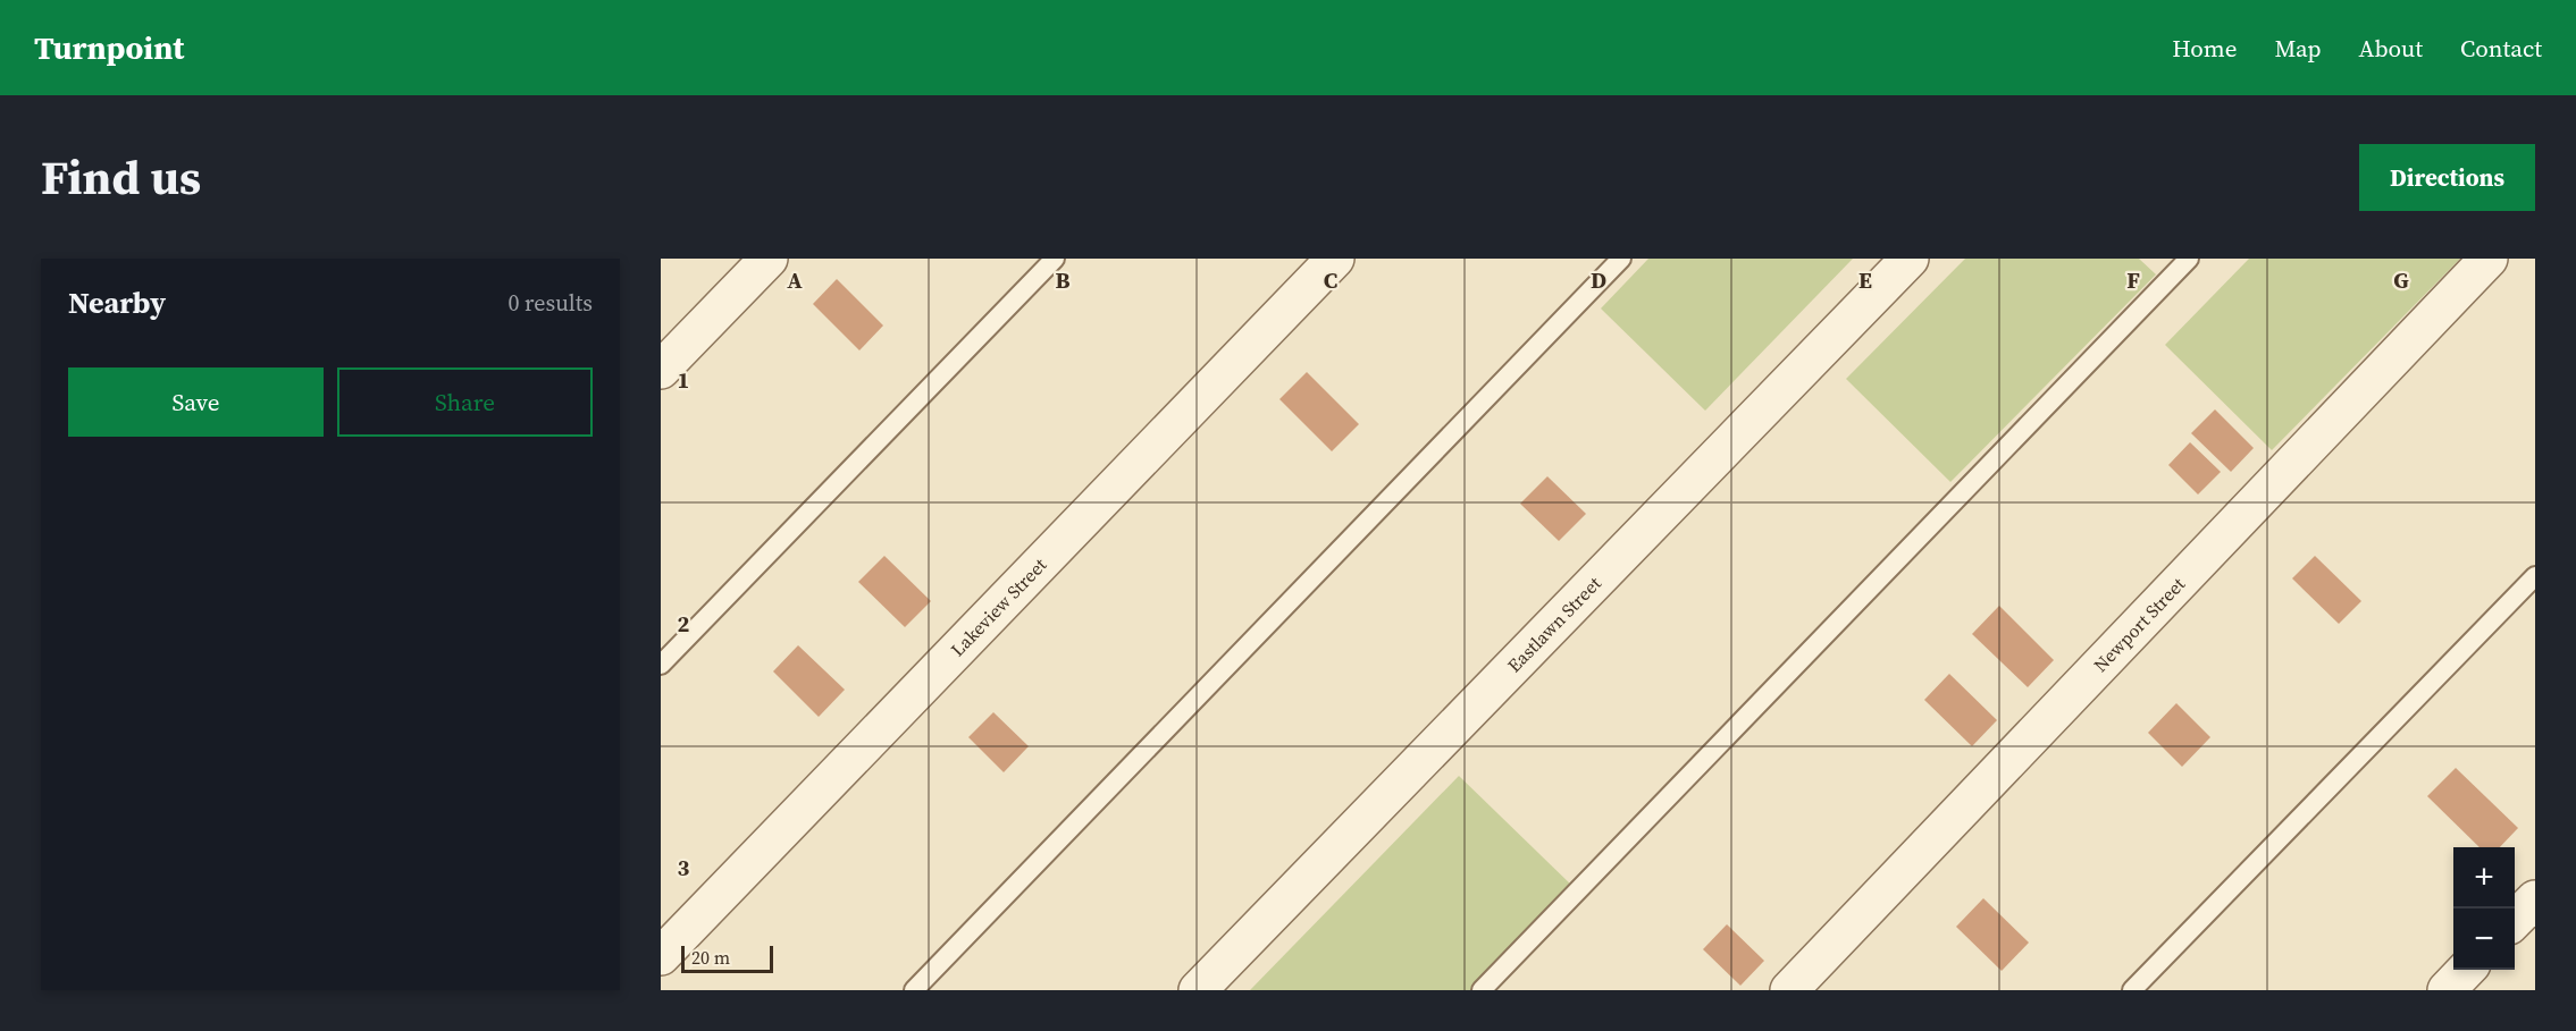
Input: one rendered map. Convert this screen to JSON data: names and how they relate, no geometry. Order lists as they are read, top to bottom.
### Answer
{
  "streets": {
    "street": ["Lakeview Street", "Eastlawn Street", "Newport Street"]
  },
  "scale_bar": "20 m",
  "page": {
    "header": "Turnpoint",
    "nav": [
      "Home",
      "Map",
      "About",
      "Contact"
    ],
    "title": "Find us",
    "buttons": [
      "Directions",
      ["Save", "Share"]
    ],
    "heading": ["Nearby", "0 results"],
    "map_buttons": ["+", "−"],
    "scale": "20 m"
  },
  "grid": {
    "columns": [
      "A",
      "B",
      "C",
      "D",
      "E",
      "F",
      "G"
    ],
    "rows": ["1", "2", "3"]
  }
}
